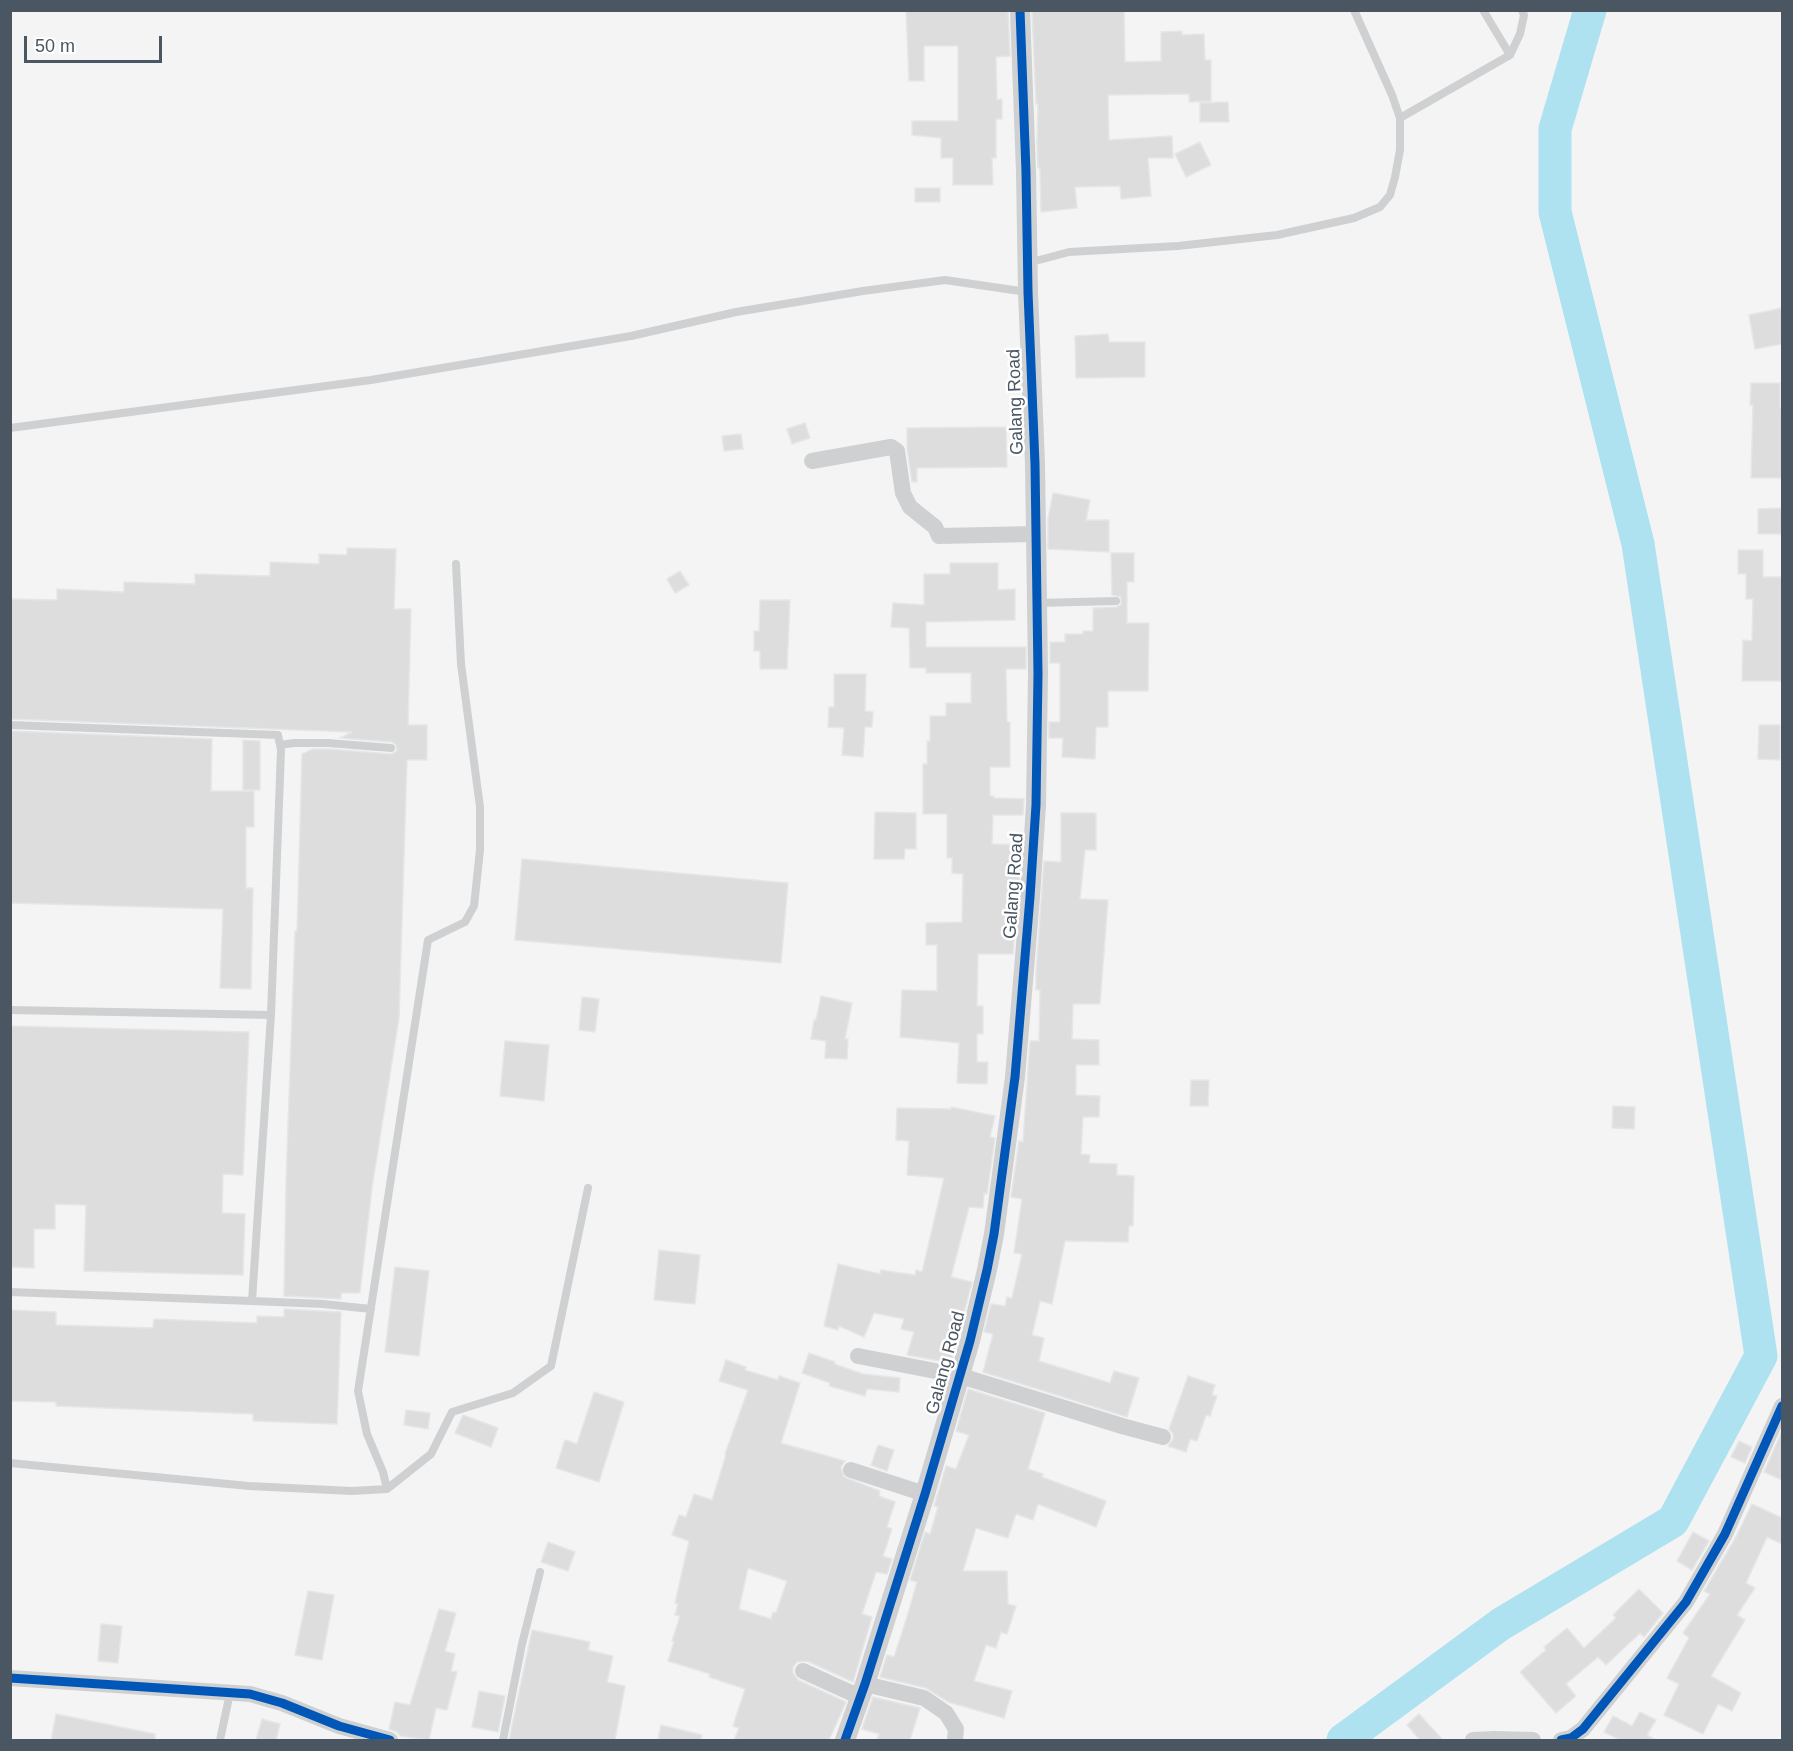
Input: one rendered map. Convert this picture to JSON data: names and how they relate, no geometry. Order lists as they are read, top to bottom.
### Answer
{
  "streets": {
    "street": ["Galang Road"]
  },
  "scale_bar": "50 m"
}
